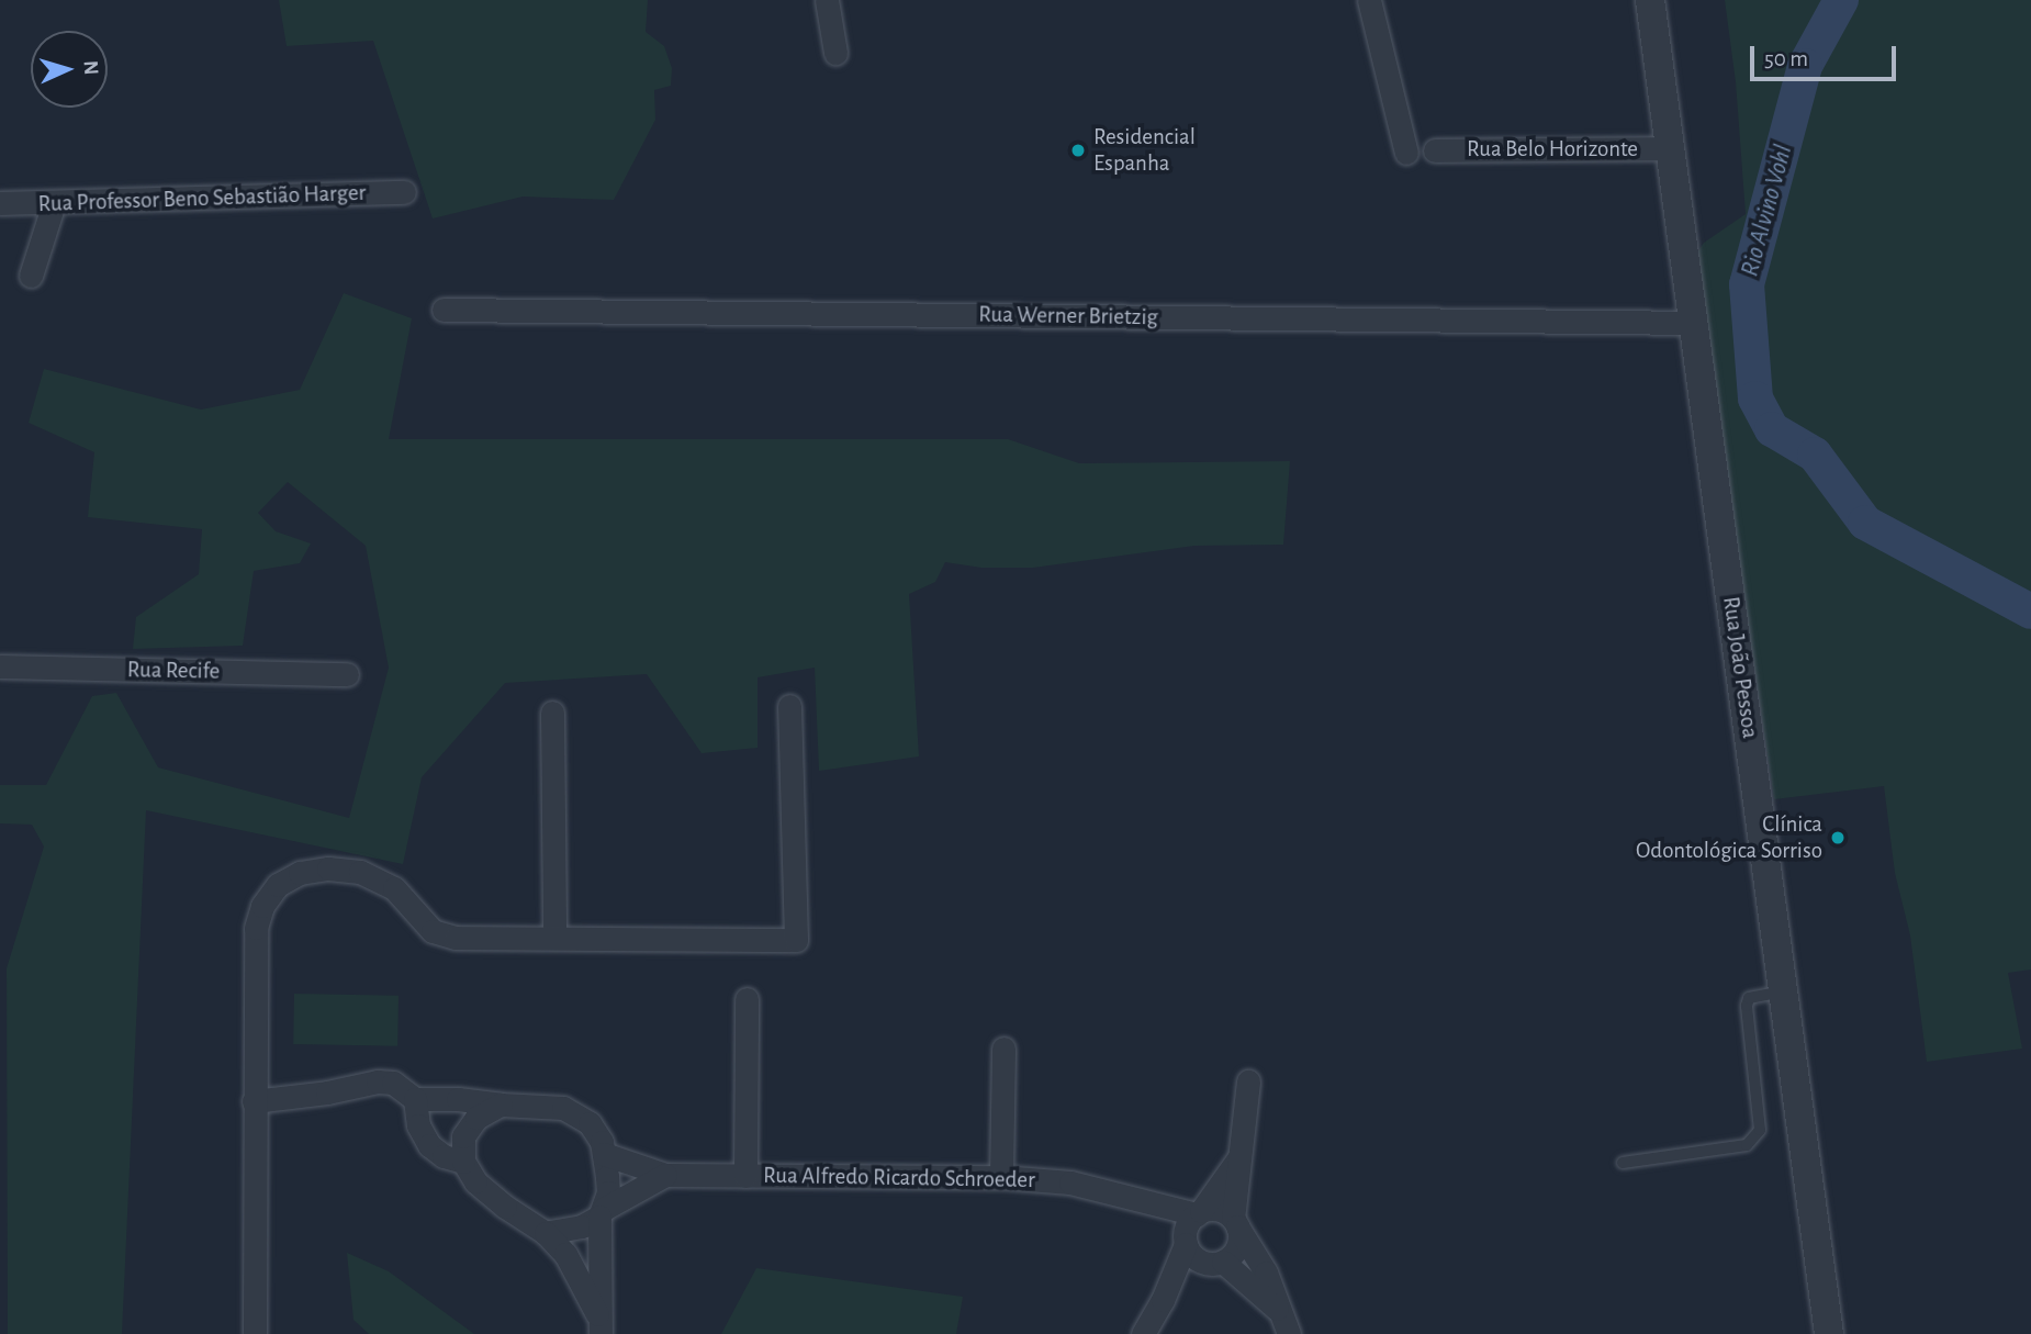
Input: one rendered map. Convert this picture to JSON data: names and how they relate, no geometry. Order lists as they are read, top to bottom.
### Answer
{
  "streets": {
    "street": [
      "Rua Belo Horizonte",
      "Rua Professor Beno Sebastião Harger",
      "Rua Werner Brietzig",
      "Rua João Pessoa",
      "Rua Recife",
      "Rua Alfredo Ricardo Schroeder"
    ]
  },
  "crossings": [
    ["Rua Belo Horizonte", "Rua João Pessoa"],
    ["Rua Werner Brietzig", "Rua João Pessoa"]
  ],
  "water": ["Rio Alvino Vohl"],
  "places": ["Residencial Espanha", "Clínica Odontológica Sorriso"],
  "scale_bar": "50 m",
  "north": "right"
}
